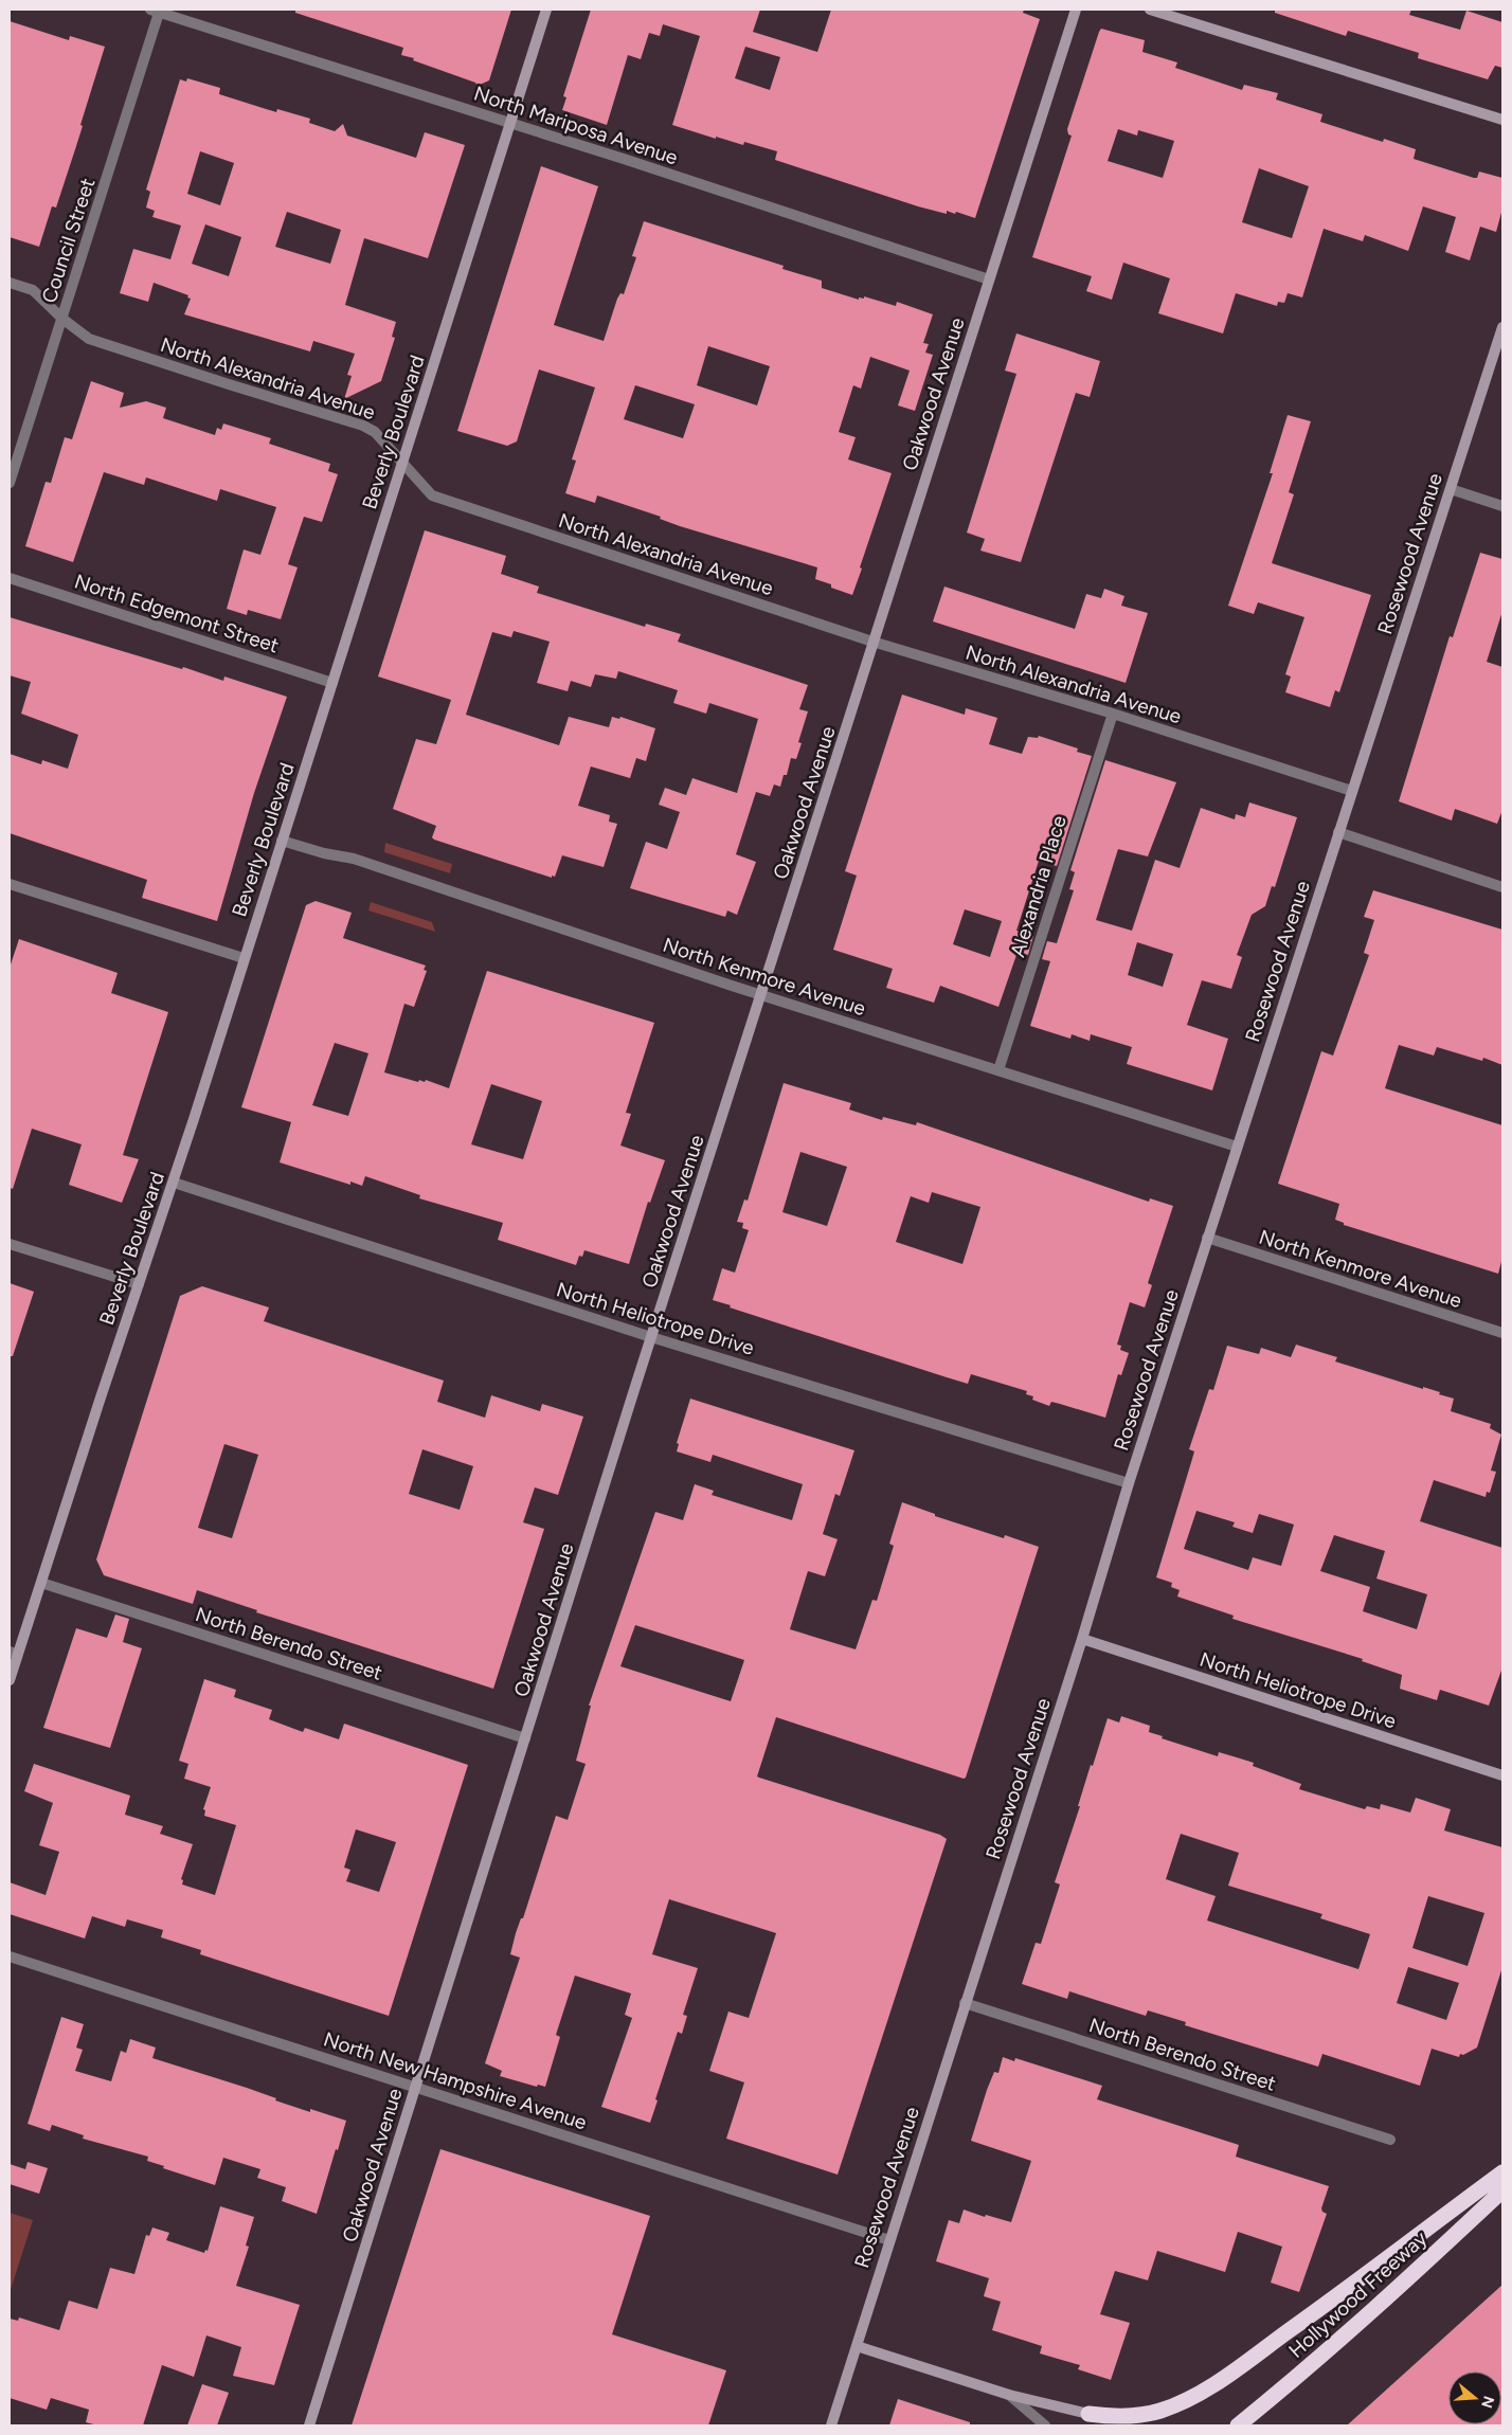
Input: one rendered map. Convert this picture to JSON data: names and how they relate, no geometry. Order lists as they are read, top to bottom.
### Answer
{
  "streets": {
    "highway": ["Hollywood Freeway"],
    "street": [
      "North Mariposa Avenue",
      "Council Street",
      "North Alexandria Avenue",
      "Oakwood Avenue",
      "Beverly Boulevard",
      "Rosewood Avenue",
      "North Edgemont Street",
      "Alexandria Place",
      "North Kenmore Avenue",
      "North Heliotrope Drive",
      "North Berendo Street",
      "North New Hampshire Avenue"
    ]
  },
  "crossings": [
    ["North Mariposa Avenue", "Council Street"],
    ["North Mariposa Avenue", "Oakwood Avenue"],
    ["North Mariposa Avenue", "Beverly Boulevard"],
    ["Council Street", "North Alexandria Avenue"],
    ["North Alexandria Avenue", "Oakwood Avenue"],
    ["North Alexandria Avenue", "Beverly Boulevard"],
    ["North Alexandria Avenue", "Rosewood Avenue"],
    ["North Alexandria Avenue", "Alexandria Place"],
    ["Oakwood Avenue", "North Kenmore Avenue"],
    ["Oakwood Avenue", "North Heliotrope Drive"],
    ["Oakwood Avenue", "North Berendo Street"],
    ["Oakwood Avenue", "North New Hampshire Avenue"],
    ["Beverly Boulevard", "North Edgemont Street"],
    ["Beverly Boulevard", "North Kenmore Avenue"],
    ["Beverly Boulevard", "North Heliotrope Drive"],
    ["Beverly Boulevard", "North Berendo Street"],
    ["Rosewood Avenue", "North Kenmore Avenue"],
    ["Rosewood Avenue", "North Heliotrope Drive"],
    ["Rosewood Avenue", "North Berendo Street"],
    ["Rosewood Avenue", "North New Hampshire Avenue"],
    ["Alexandria Place", "North Kenmore Avenue"]
  ],
  "north": "right"
}
